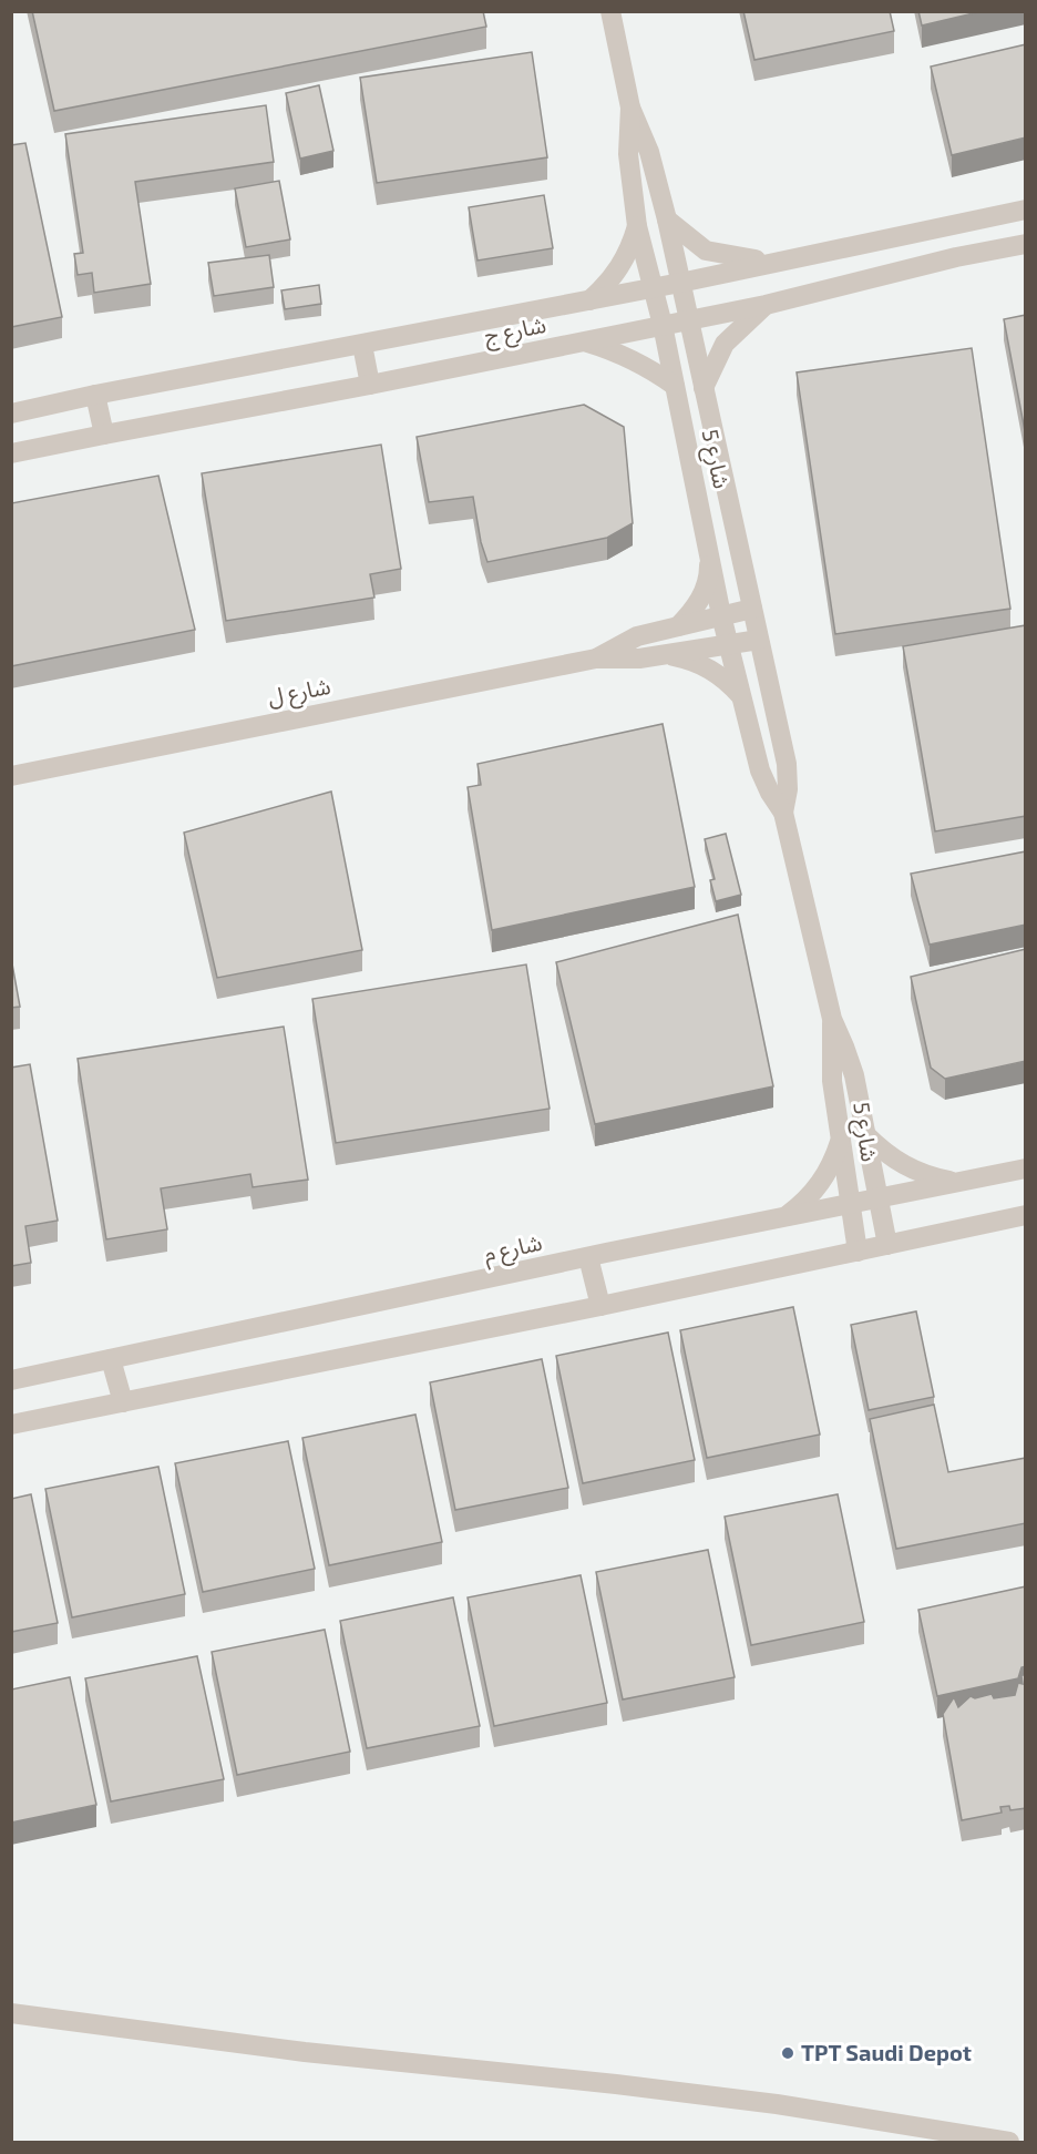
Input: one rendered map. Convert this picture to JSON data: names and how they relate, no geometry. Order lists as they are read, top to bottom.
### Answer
{
  "streets": {
    "street": [
      "شارع ج",
      "شارع 5",
      "شارع ل",
      "شارع م"
    ]
  },
  "crossings": [
    ["شارع ج", "شارع 5"],
    ["شارع 5", "شارع ل"],
    ["شارع 5", "شارع م"]
  ],
  "places": ["TPT Saudi Depot"]
}
